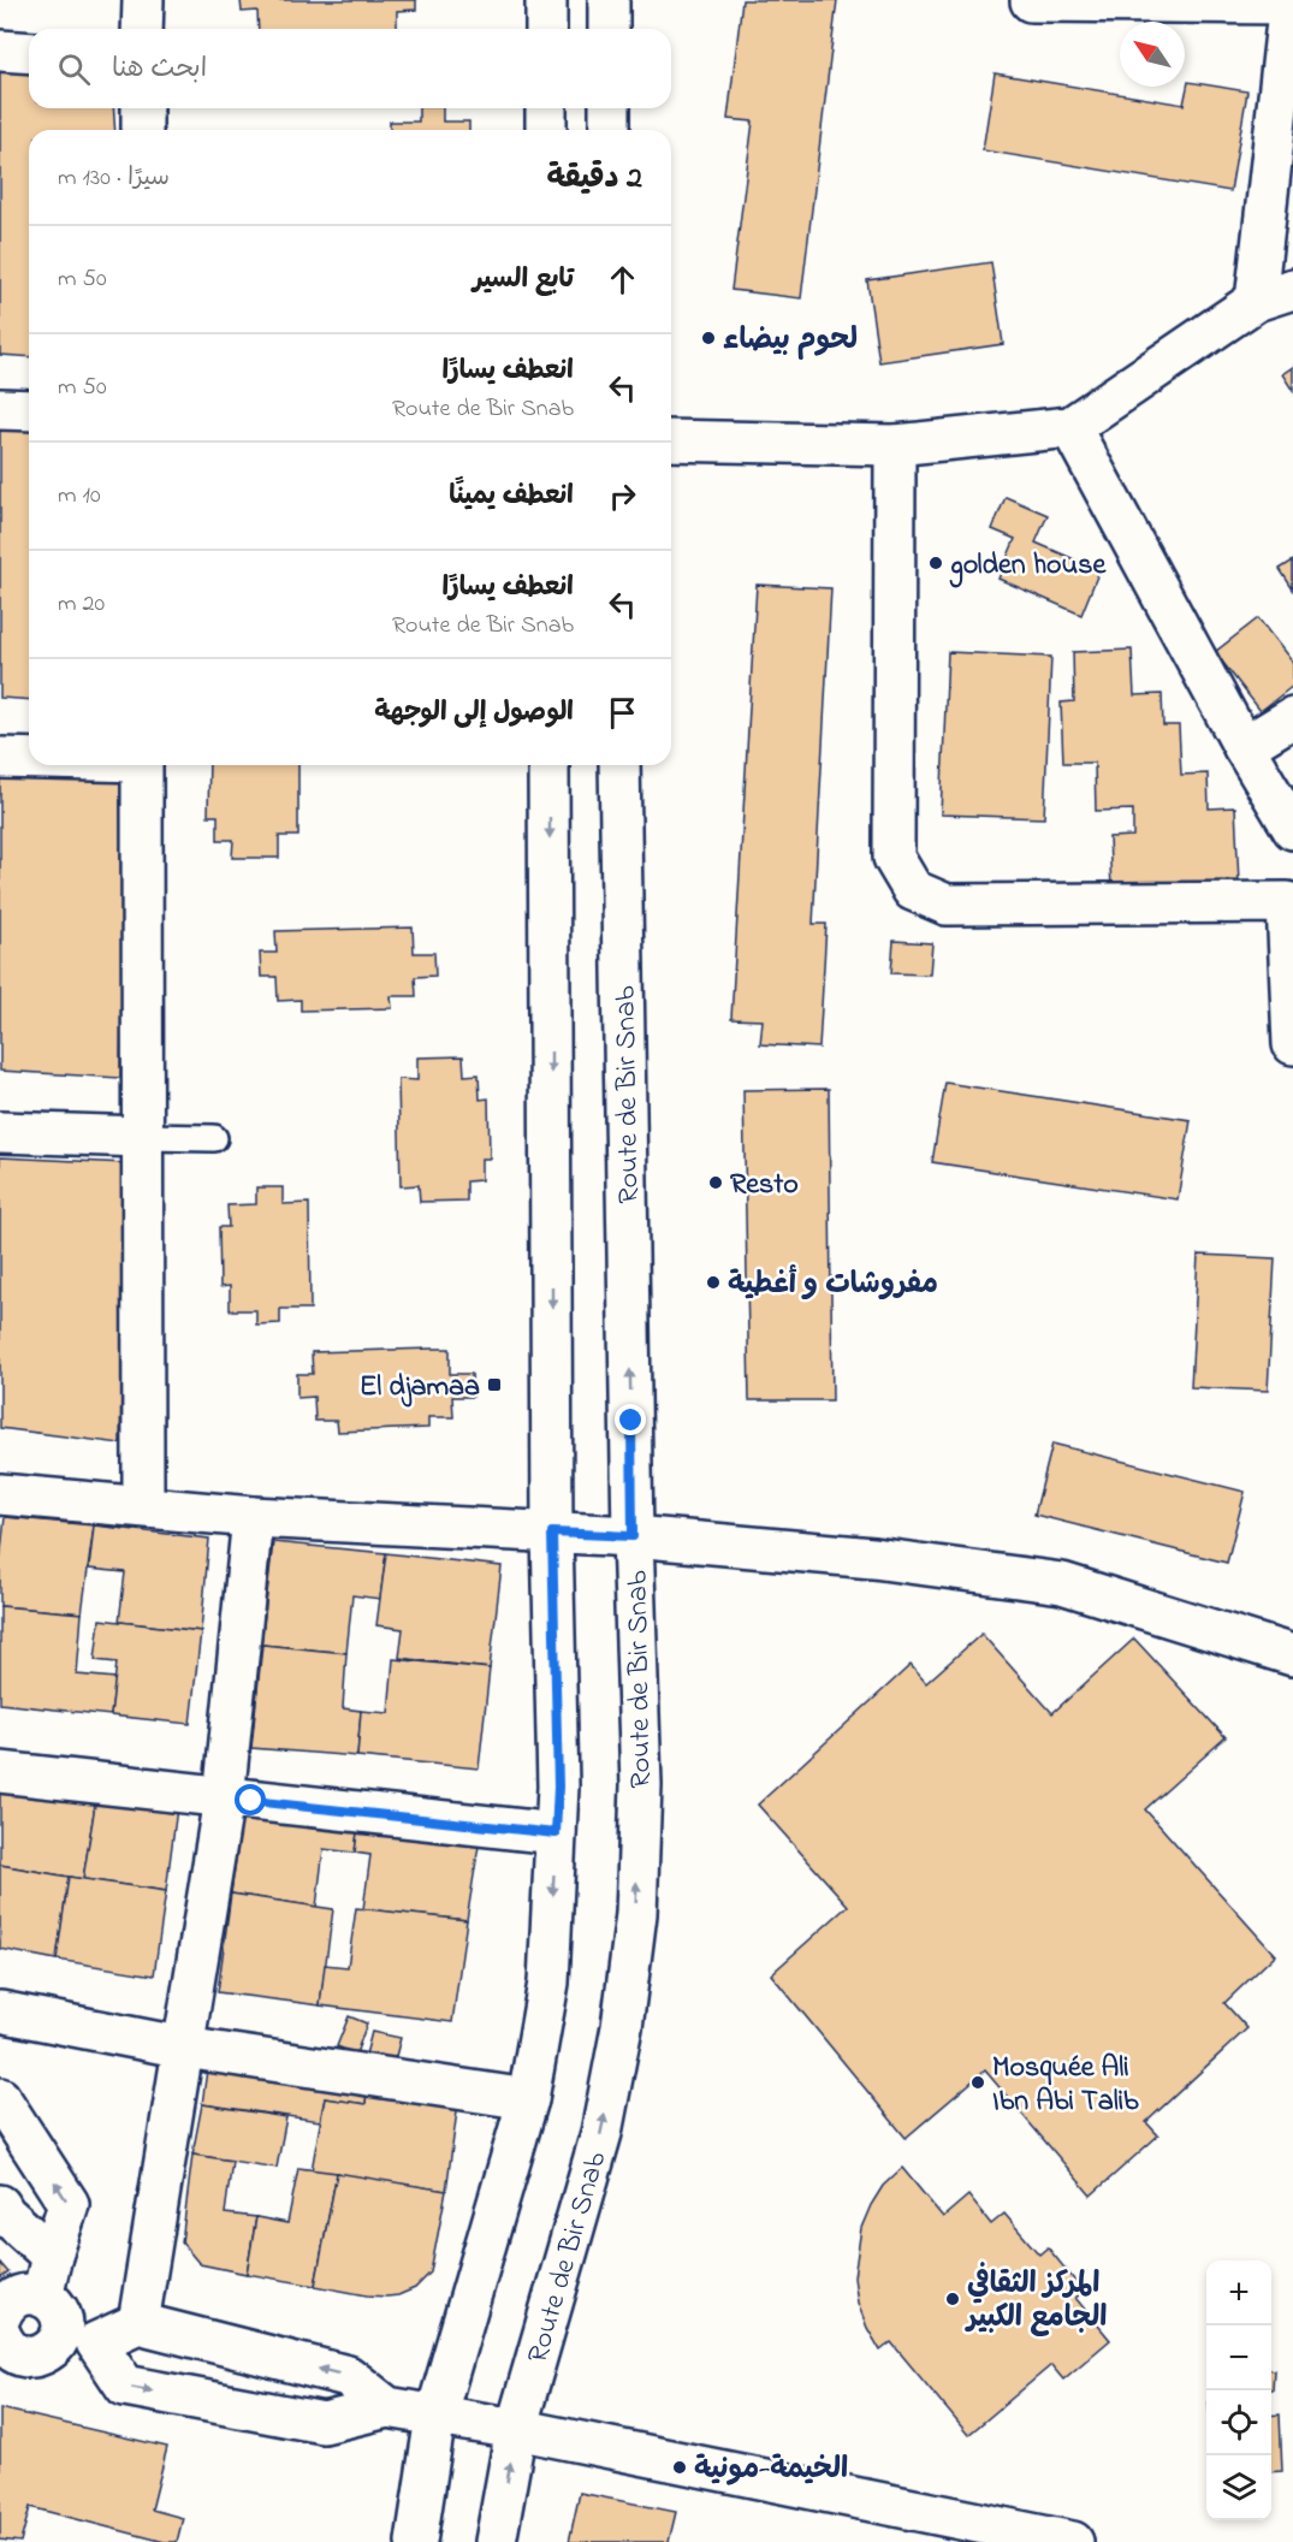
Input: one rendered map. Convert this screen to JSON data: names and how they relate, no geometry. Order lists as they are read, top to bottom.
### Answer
{
  "streets": {
    "street": ["Route de Bir Snab"]
  },
  "places": {
    "other": [
      "لحوم بيضاء",
      "golden house",
      "Resto",
      "مفروشات و أغطية",
      "Mosquée Ali Ibn Abi Talib",
      "المركز الثقافي الجامع الكبير",
      "الخيمة-مونية"
    ],
    "transit": ["El djamaa"]
  },
  "north": "top left",
  "page": {
    "search": "ابحث هنا",
    "heading": ["2 دقيقة", "سيرًا · 130 m"],
    "list": [
      ["تابع السير", "50 m"],
      ["انعطف يسارًا", "Route de Bir Snab", "50 m"],
      ["انعطف يمينًا", "10 m"],
      ["انعطف يسارًا", "Route de Bir Snab", "20 m"],
      "الوصول إلى الوجهة"
    ],
    "map_buttons": ["+", "−"]
  }
}
